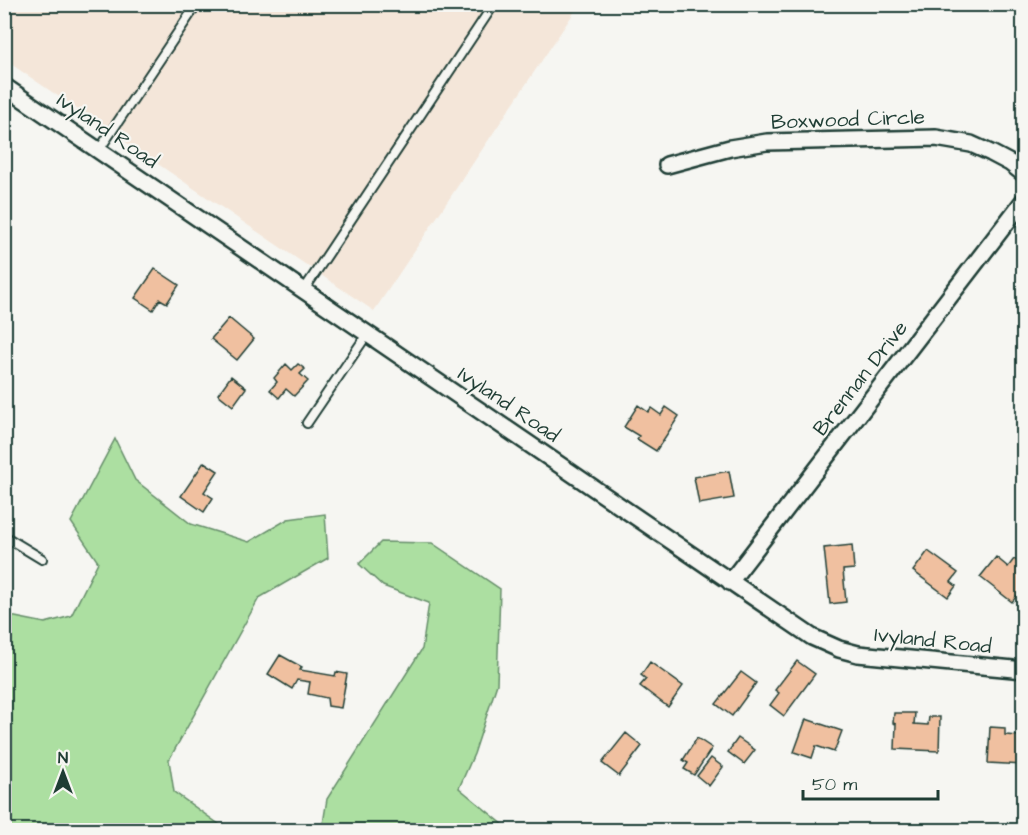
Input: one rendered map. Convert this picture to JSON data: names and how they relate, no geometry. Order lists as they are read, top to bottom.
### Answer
{
  "streets": {
    "street": ["Boxwood Circle", "Ivyland Road", "Brennan Drive"]
  },
  "crossings": [
    ["Ivyland Road", "Brennan Drive"]
  ],
  "scale_bar": "50 m",
  "north": "top"
}
